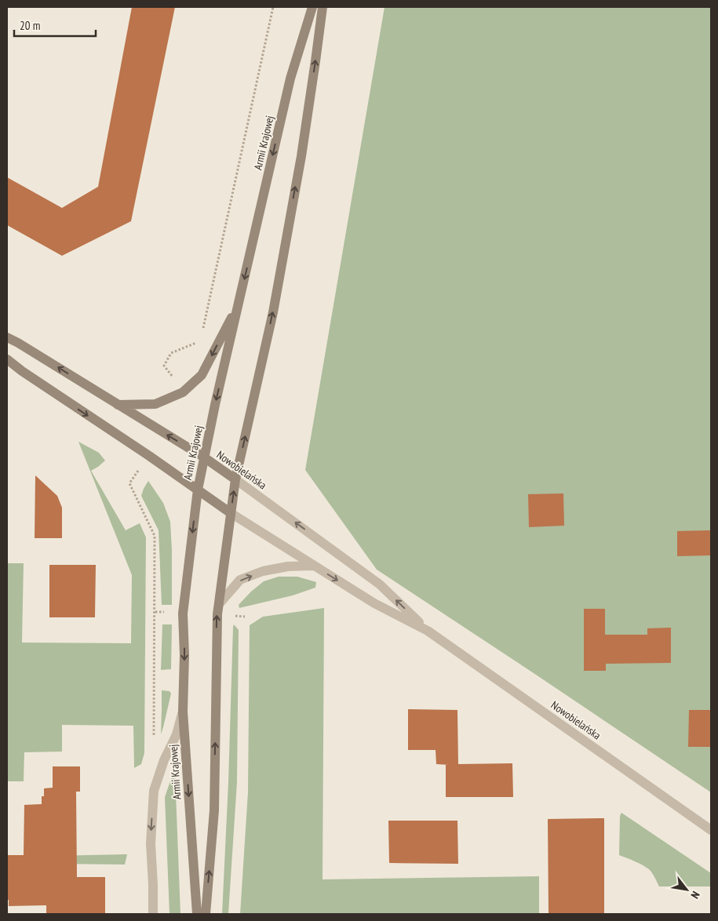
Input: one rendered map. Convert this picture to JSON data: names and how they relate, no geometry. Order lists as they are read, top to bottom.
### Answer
{
  "streets": {
    "street": ["Armii Krajowej", "Nowobielańska"]
  },
  "crossings": [
    ["Armii Krajowej", "Nowobielańska"]
  ],
  "scale_bar": "20 m",
  "north": "bottom right"
}
